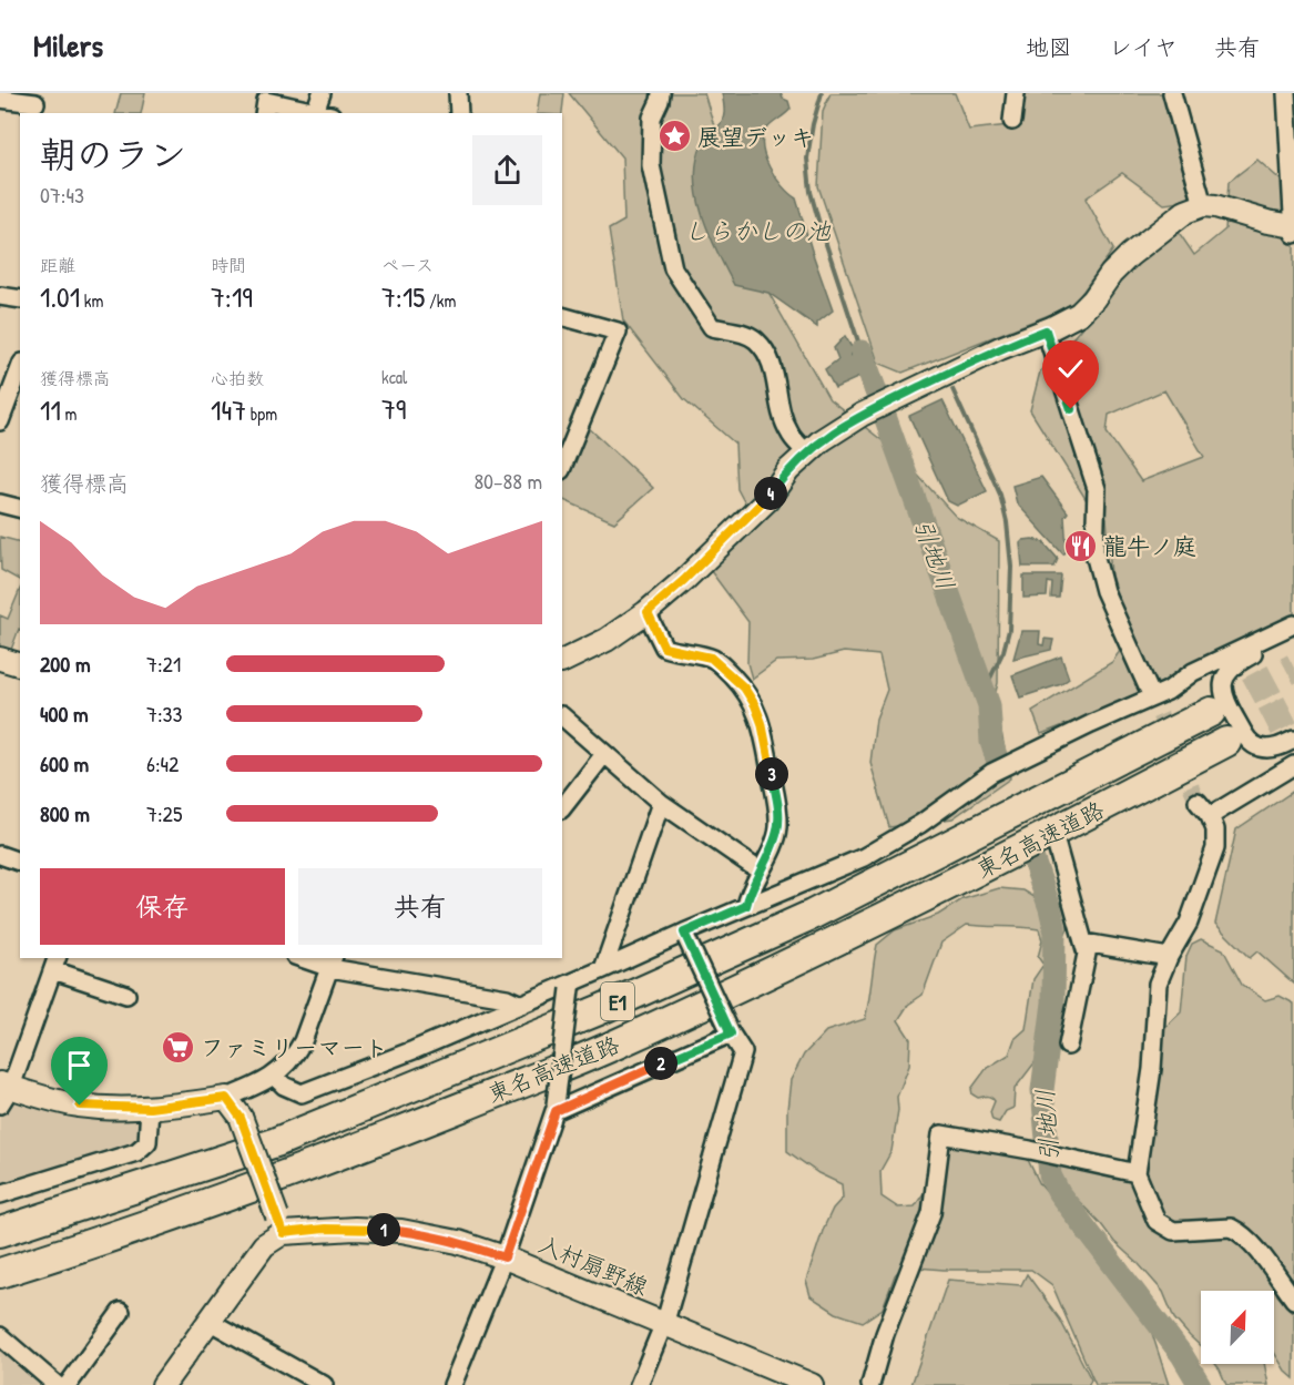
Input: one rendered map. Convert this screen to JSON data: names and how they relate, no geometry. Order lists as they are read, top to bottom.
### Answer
{
  "streets": {
    "highway": ["東名高速道路", "E1"],
    "street": ["入村扇野線"]
  },
  "water": ["しらかしの池", "引地川"],
  "places": {
    "place": ["展望デッキ"],
    "restaurant": ["龍牛ノ庭"],
    "supermarket": ["ファミリーマート"]
  },
  "north": "top right",
  "page": {
    "header": "Milers",
    "nav": ["地図", "レイヤ", "共有"],
    "heading": ["朝のラン", "07:43"],
    "stats": [
      ["距離", "1.01 km"],
      ["時間", "7:19"],
      ["ペース", "7:15 /km"],
      ["獲得標高", "11 m"],
      ["心拍数", "147 bpm"],
      ["kcal", "79"]
    ],
    "chart": ["獲得標高", "80–88 m"],
    "pins": [
      "4",
      "3",
      "2",
      "1"
    ],
    "list": [
      {
        "name": "200 m",
        "note": "7:21"
      },
      {
        "name": "400 m",
        "note": "7:33"
      },
      {
        "name": "600 m",
        "note": "6:42"
      },
      {
        "name": "800 m",
        "note": "7:25"
      }
    ],
    "buttons": ["保存", "共有"]
  }
}
